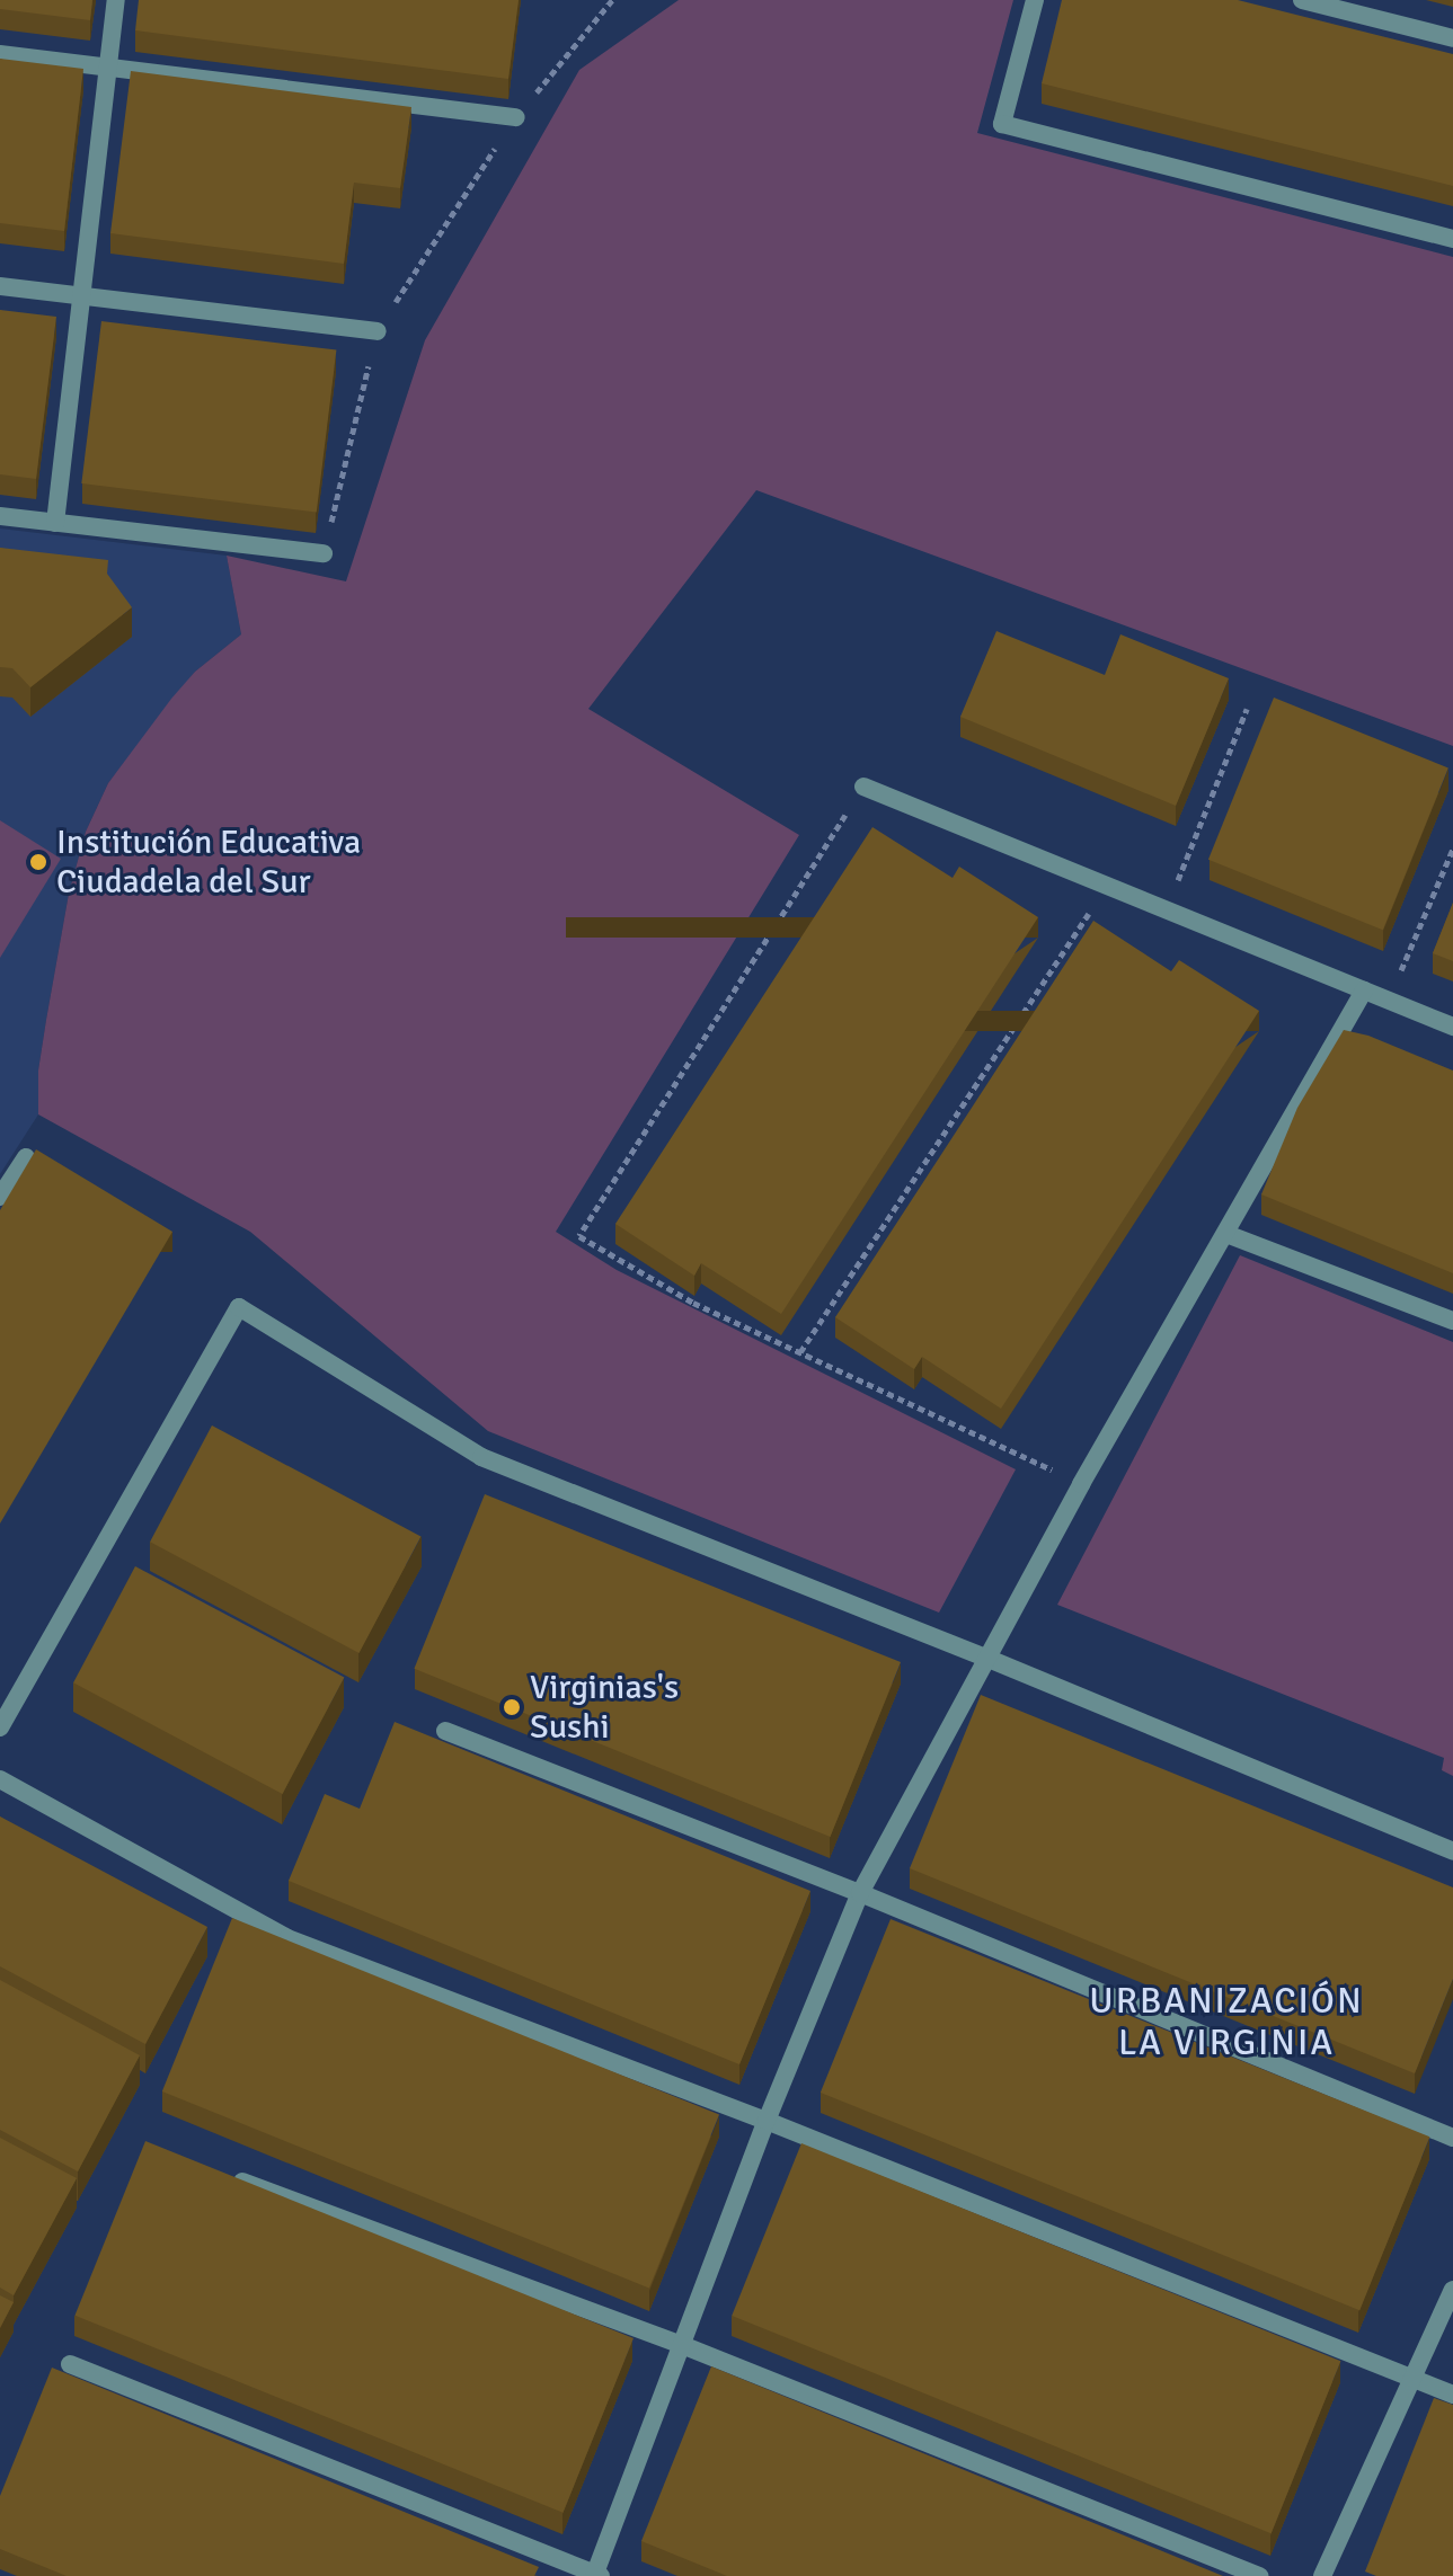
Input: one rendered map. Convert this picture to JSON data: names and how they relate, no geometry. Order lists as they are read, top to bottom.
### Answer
{
  "districts": ["URBANIZACIÓN LA VIRGINIA"],
  "places": ["Institución Educativa Ciudadela del Sur", "Virginias's Sushi"]
}
